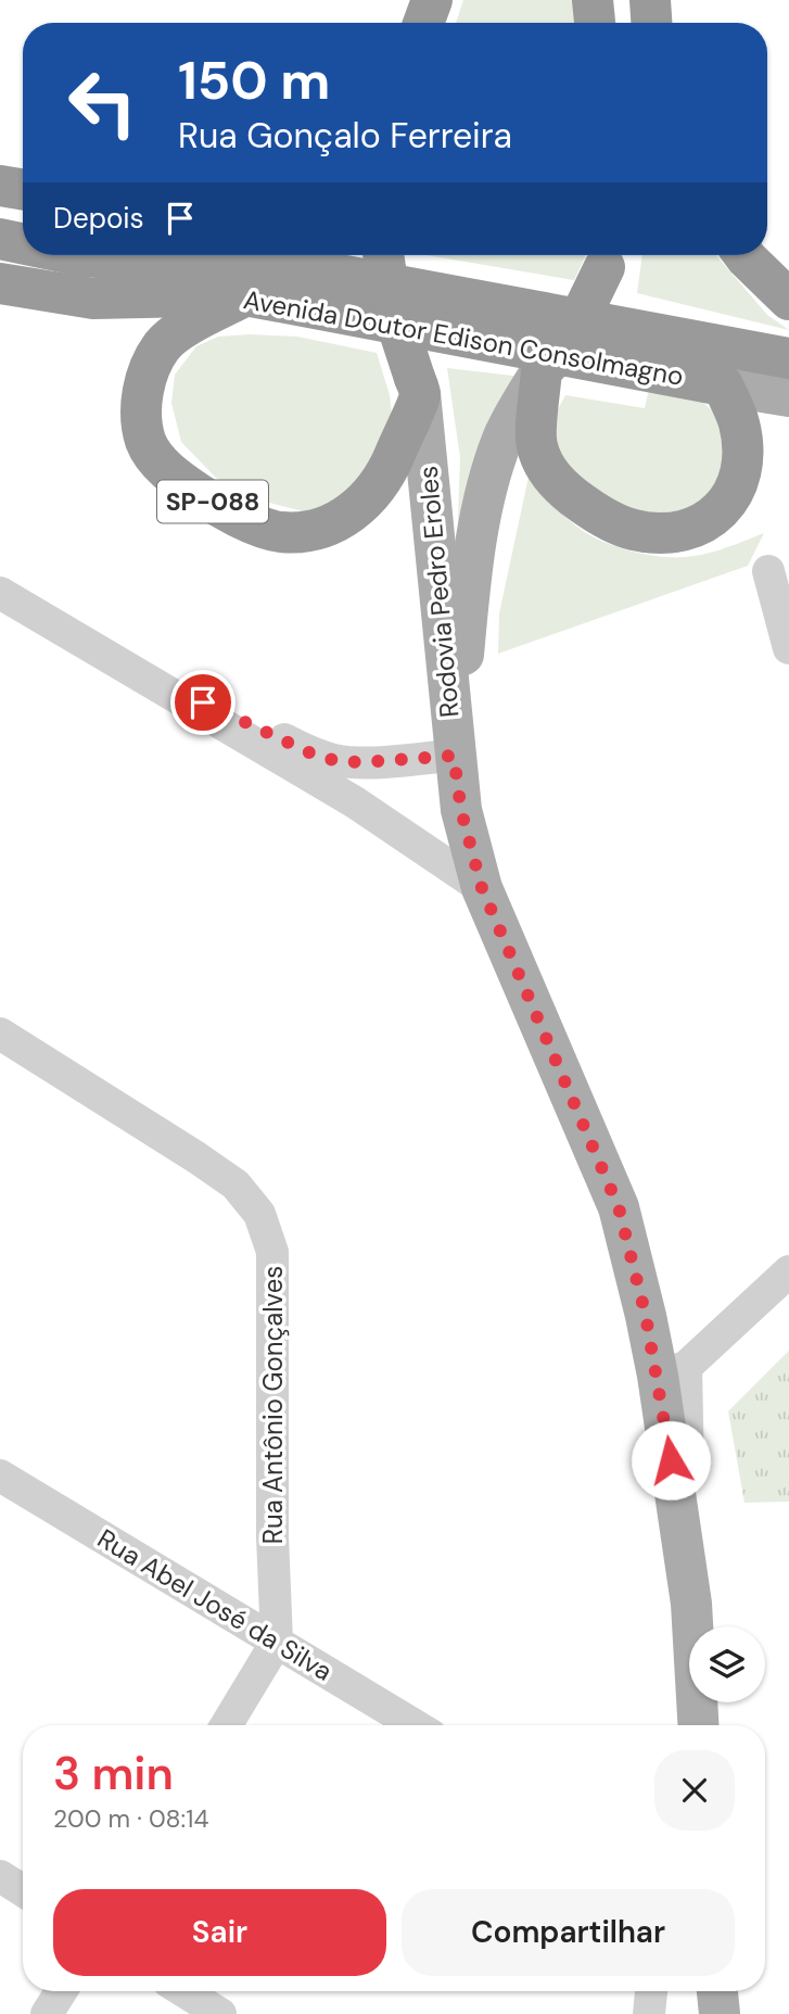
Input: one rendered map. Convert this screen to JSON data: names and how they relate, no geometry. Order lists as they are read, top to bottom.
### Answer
{
  "streets": {
    "highway": ["Avenida Doutor Edison Consolmagno", "SP-088"],
    "main road": ["Rodovia Pedro Eroles"],
    "street": ["Rua Antônio Gonçalves", "Rua Abel José da Silva"]
  },
  "crossings": [
    ["Avenida Doutor Edison Consolmagno", "SP-088"],
    ["SP-088", "Rodovia Pedro Eroles"],
    ["Rua Antônio Gonçalves", "Rua Abel José da Silva"]
  ],
  "page": {
    "turn": ["150 m", "Rua Gonçalo Ferreira"],
    "then": "Depois",
    "heading": ["3 min", "200 m · 08:14"],
    "buttons": ["Sair", "Compartilhar"]
  }
}
